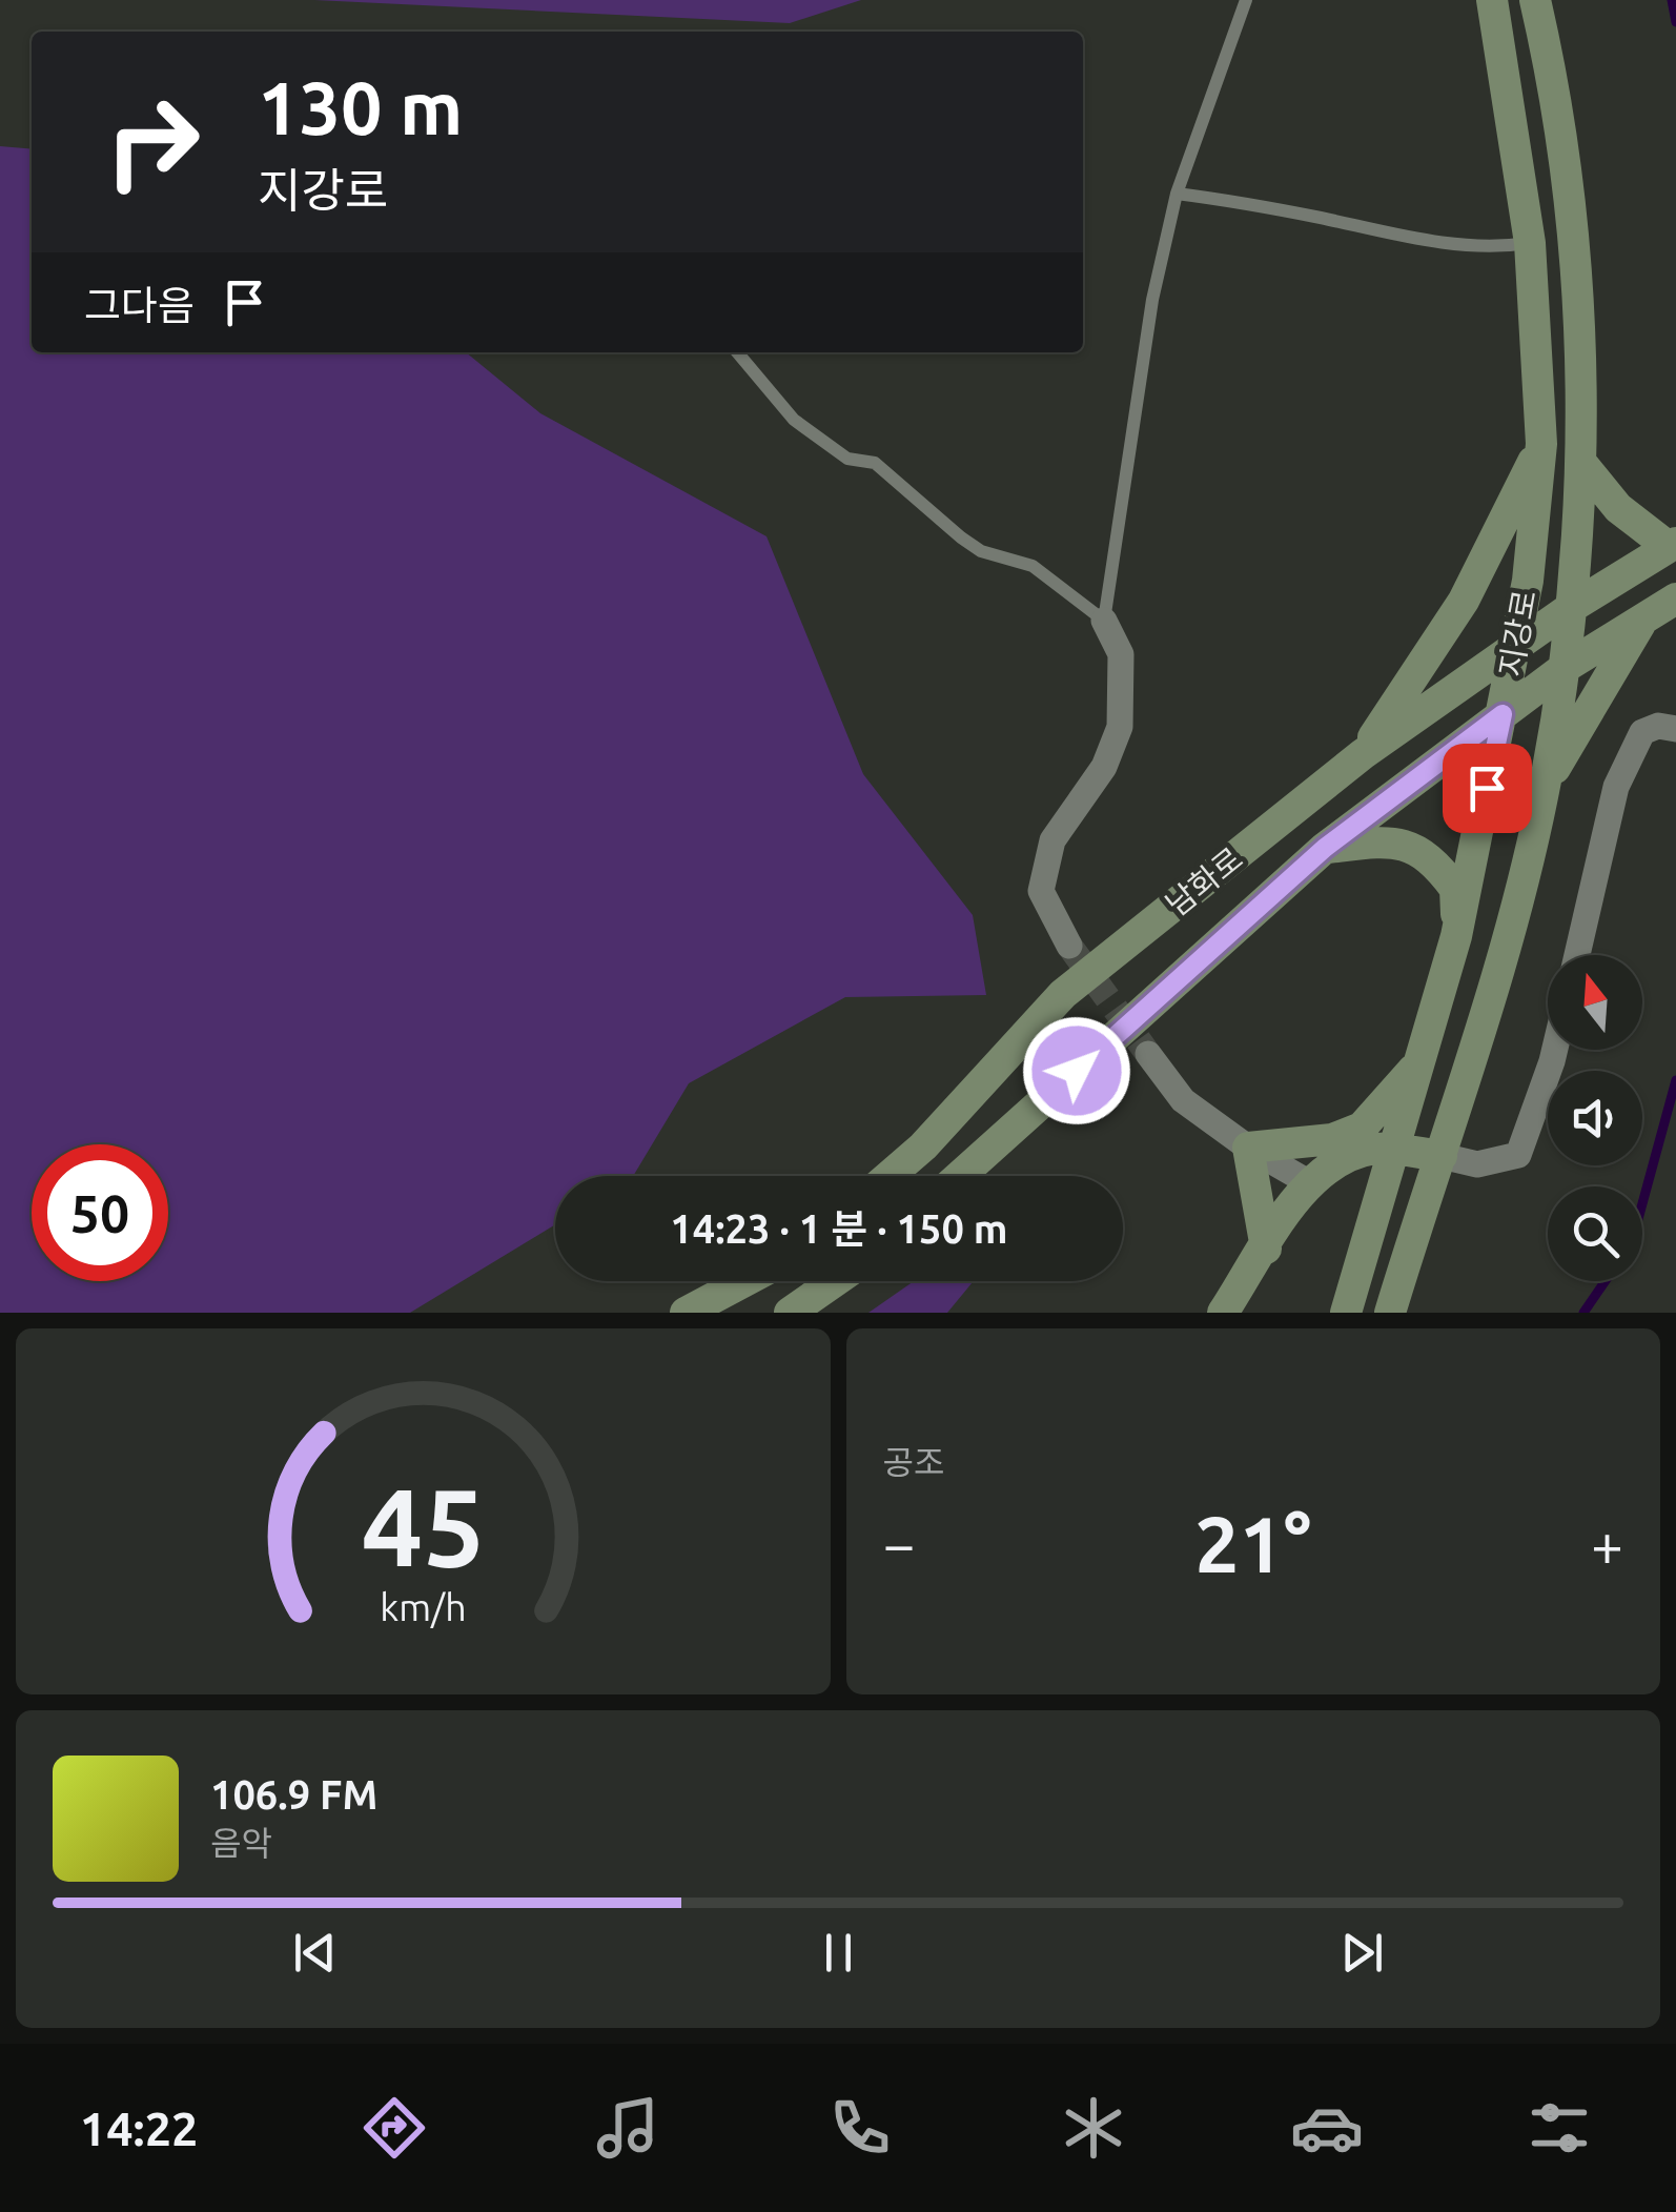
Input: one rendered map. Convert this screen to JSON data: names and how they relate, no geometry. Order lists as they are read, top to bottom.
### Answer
{
  "streets": {
    "main road": ["지강로", "남화로"]
  },
  "crossings": [
    ["지강로", "남화로"]
  ],
  "north": "top",
  "page": {
    "turn": ["130 m", "지강로"],
    "then": "그다음",
    "limit": "50",
    "trip": "14:23 · 1 분 · 150 m",
    "tile": "공조",
    "heat": ["−", "21°", "+"],
    "song": ["106.9 FM", "음악"],
    "tabs": "14:22",
    "gauge": ["45", "km/h"]
  }
}
